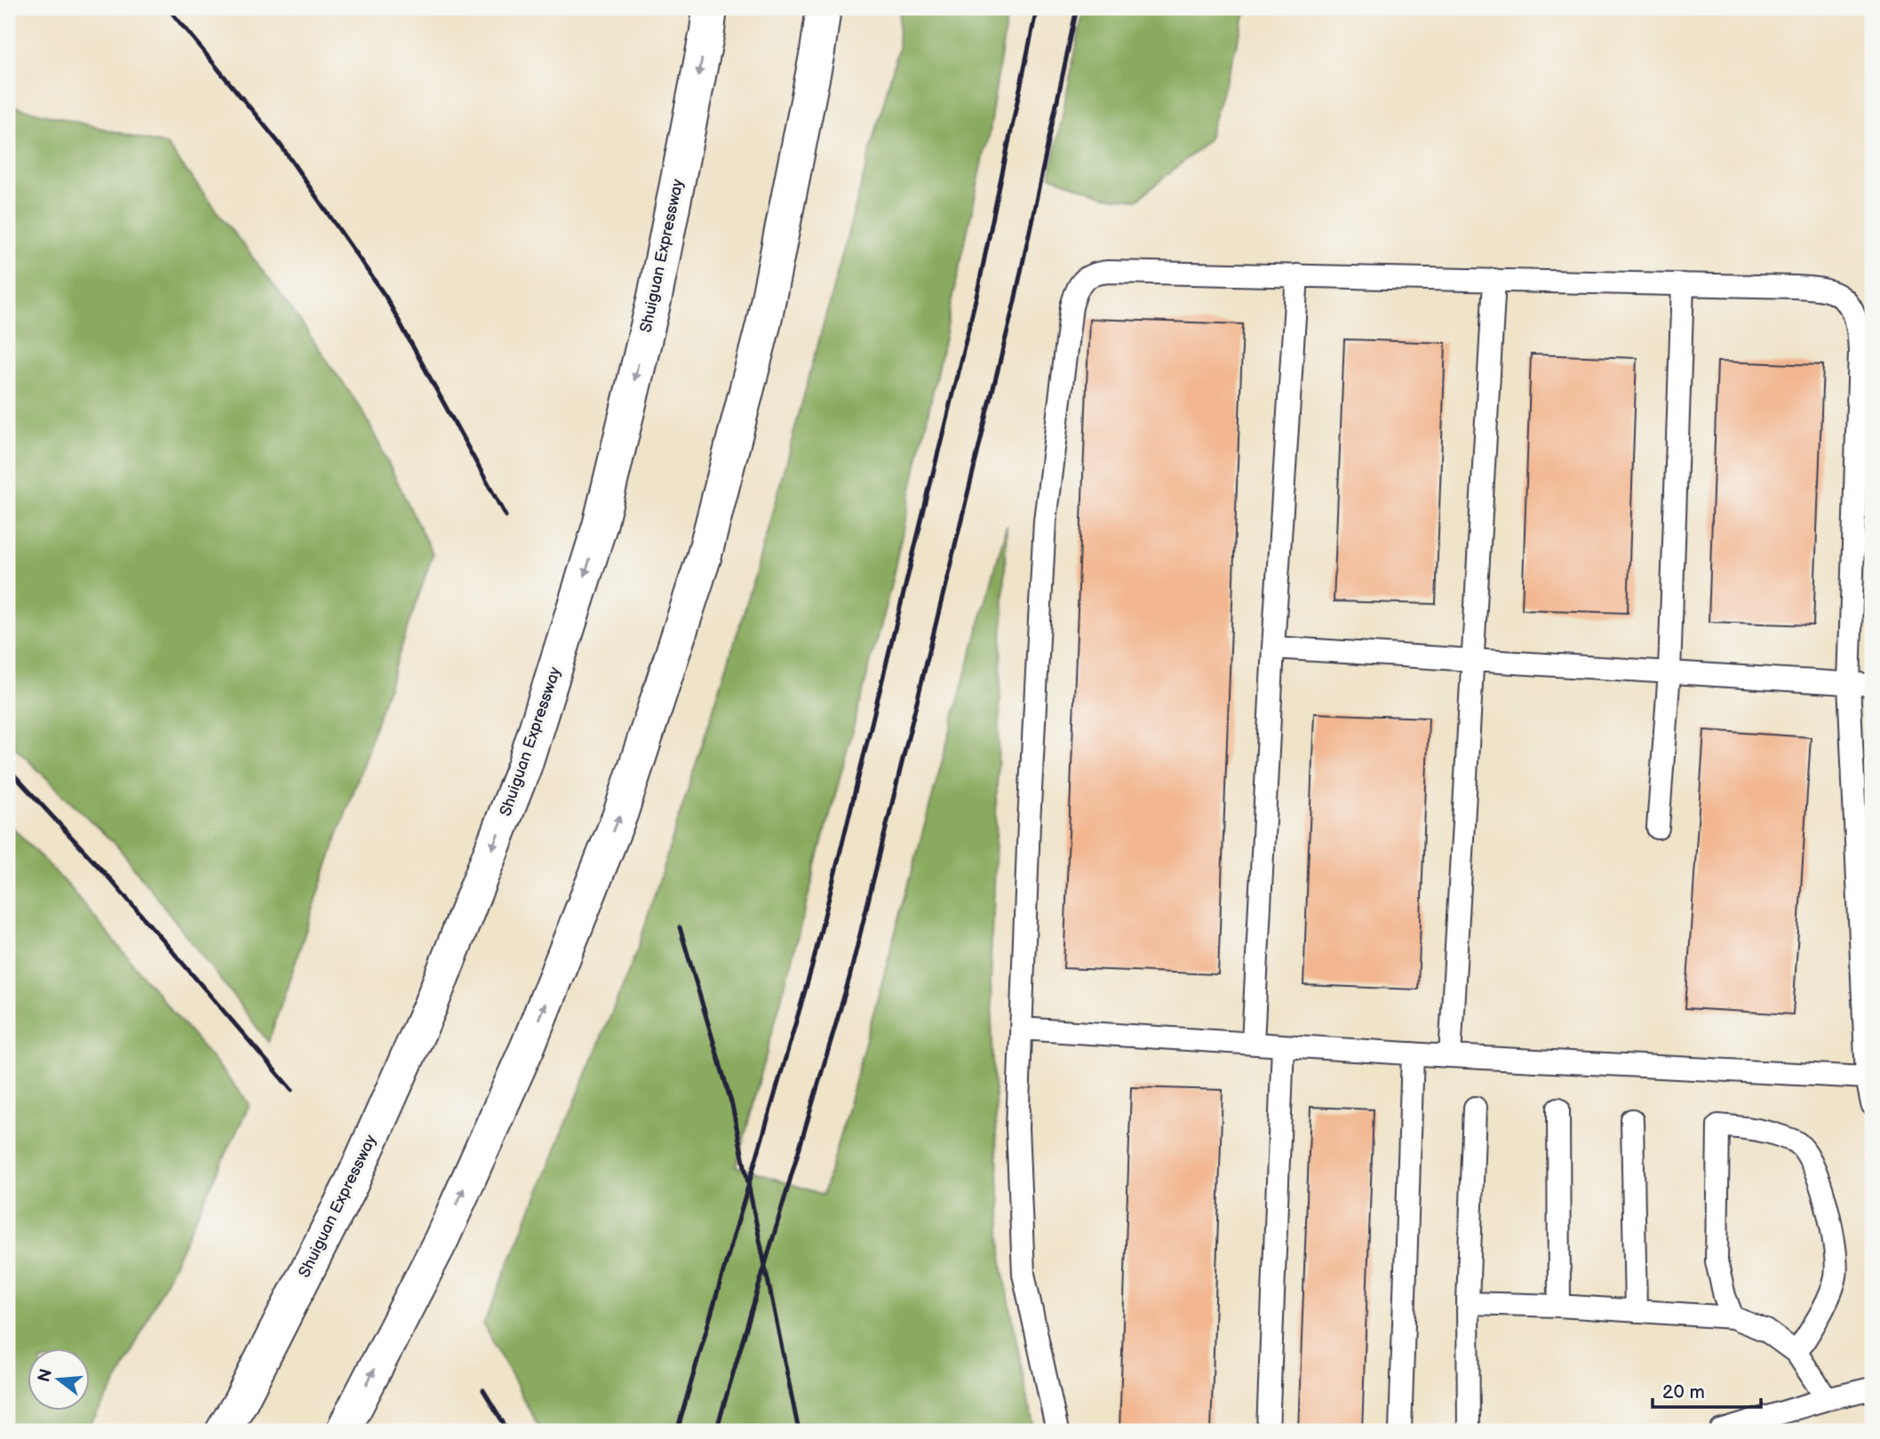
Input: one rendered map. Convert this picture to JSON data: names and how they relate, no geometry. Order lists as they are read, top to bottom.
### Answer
{
  "streets": {
    "highway": ["Shuiguan Expressway"]
  },
  "scale_bar": "20 m",
  "north": "left"
}
